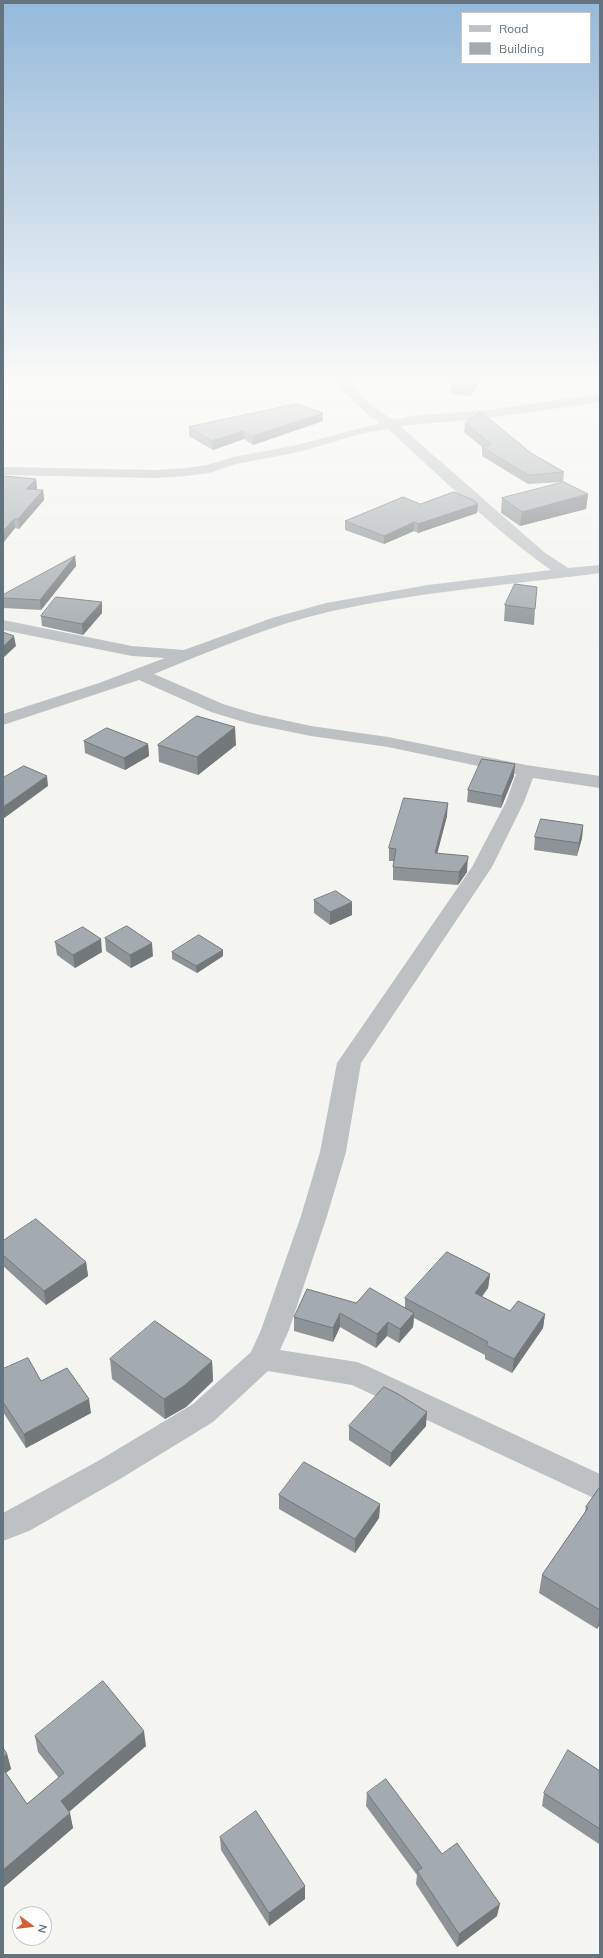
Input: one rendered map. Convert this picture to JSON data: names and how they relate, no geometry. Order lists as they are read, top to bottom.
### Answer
{
  "legend": ["Road", "Building"],
  "north": "right"
}
